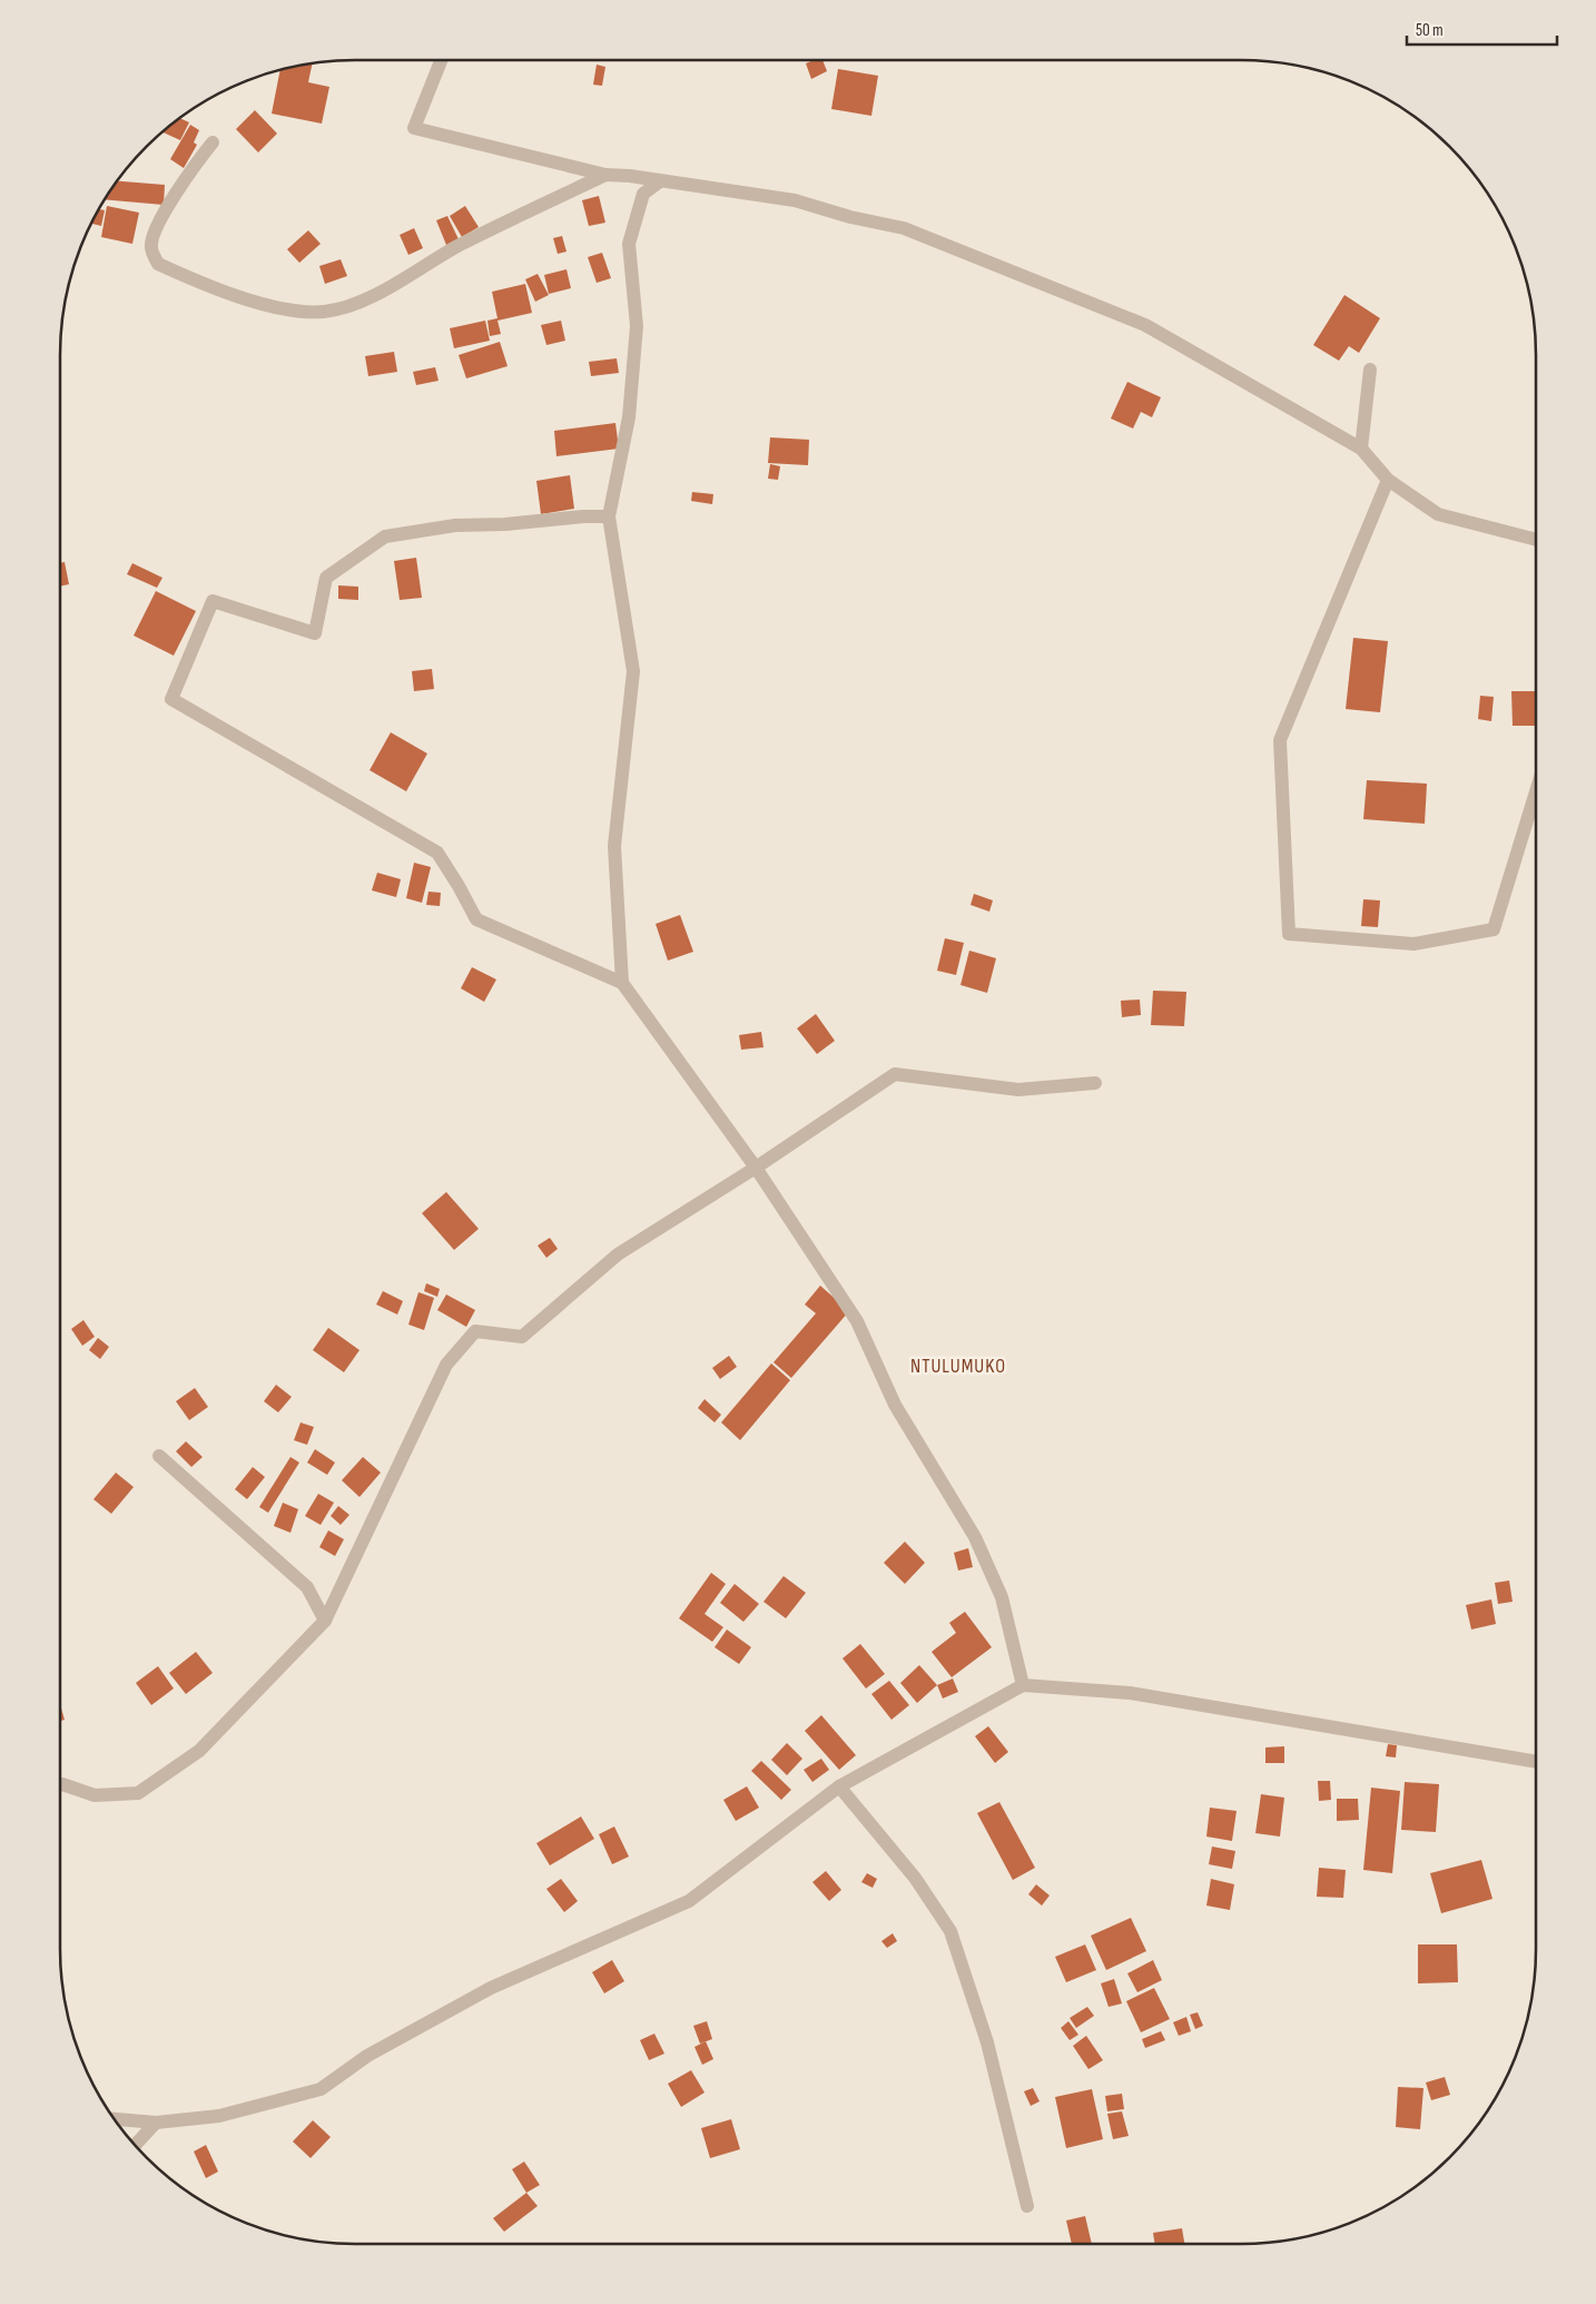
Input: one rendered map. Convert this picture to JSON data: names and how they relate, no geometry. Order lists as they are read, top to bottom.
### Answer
{
  "districts": ["NTULUMUKO"],
  "scale_bar": "50 m"
}
